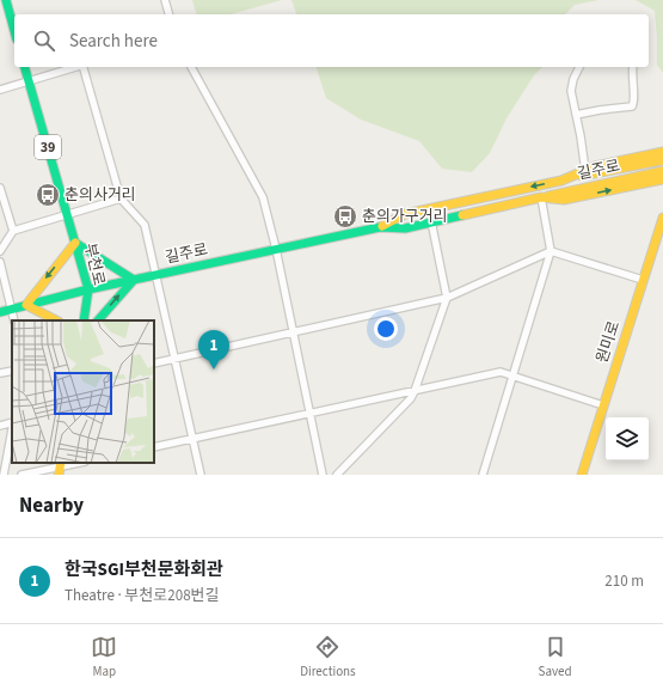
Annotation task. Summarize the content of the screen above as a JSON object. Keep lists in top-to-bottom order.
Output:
{
  "streets": {
    "street": [
      "39",
      "길주로",
      "부천로",
      "원미로"
    ]
  },
  "crossings": [
    ["길주로", "부천로"]
  ],
  "places": {
    "bus stop": ["춘의사거리", "춘의가구거리"]
  },
  "page": {
    "search": "Search here",
    "pins": "1",
    "heading": "Nearby",
    "list": [
      {
        "mark": "1",
        "name": "한국SGI부천문화회관",
        "note": "Theatre · 부천로208번길",
        "value": "210 m"
      }
    ],
    "nav": ["Map", "Directions", "Saved"]
  }
}
